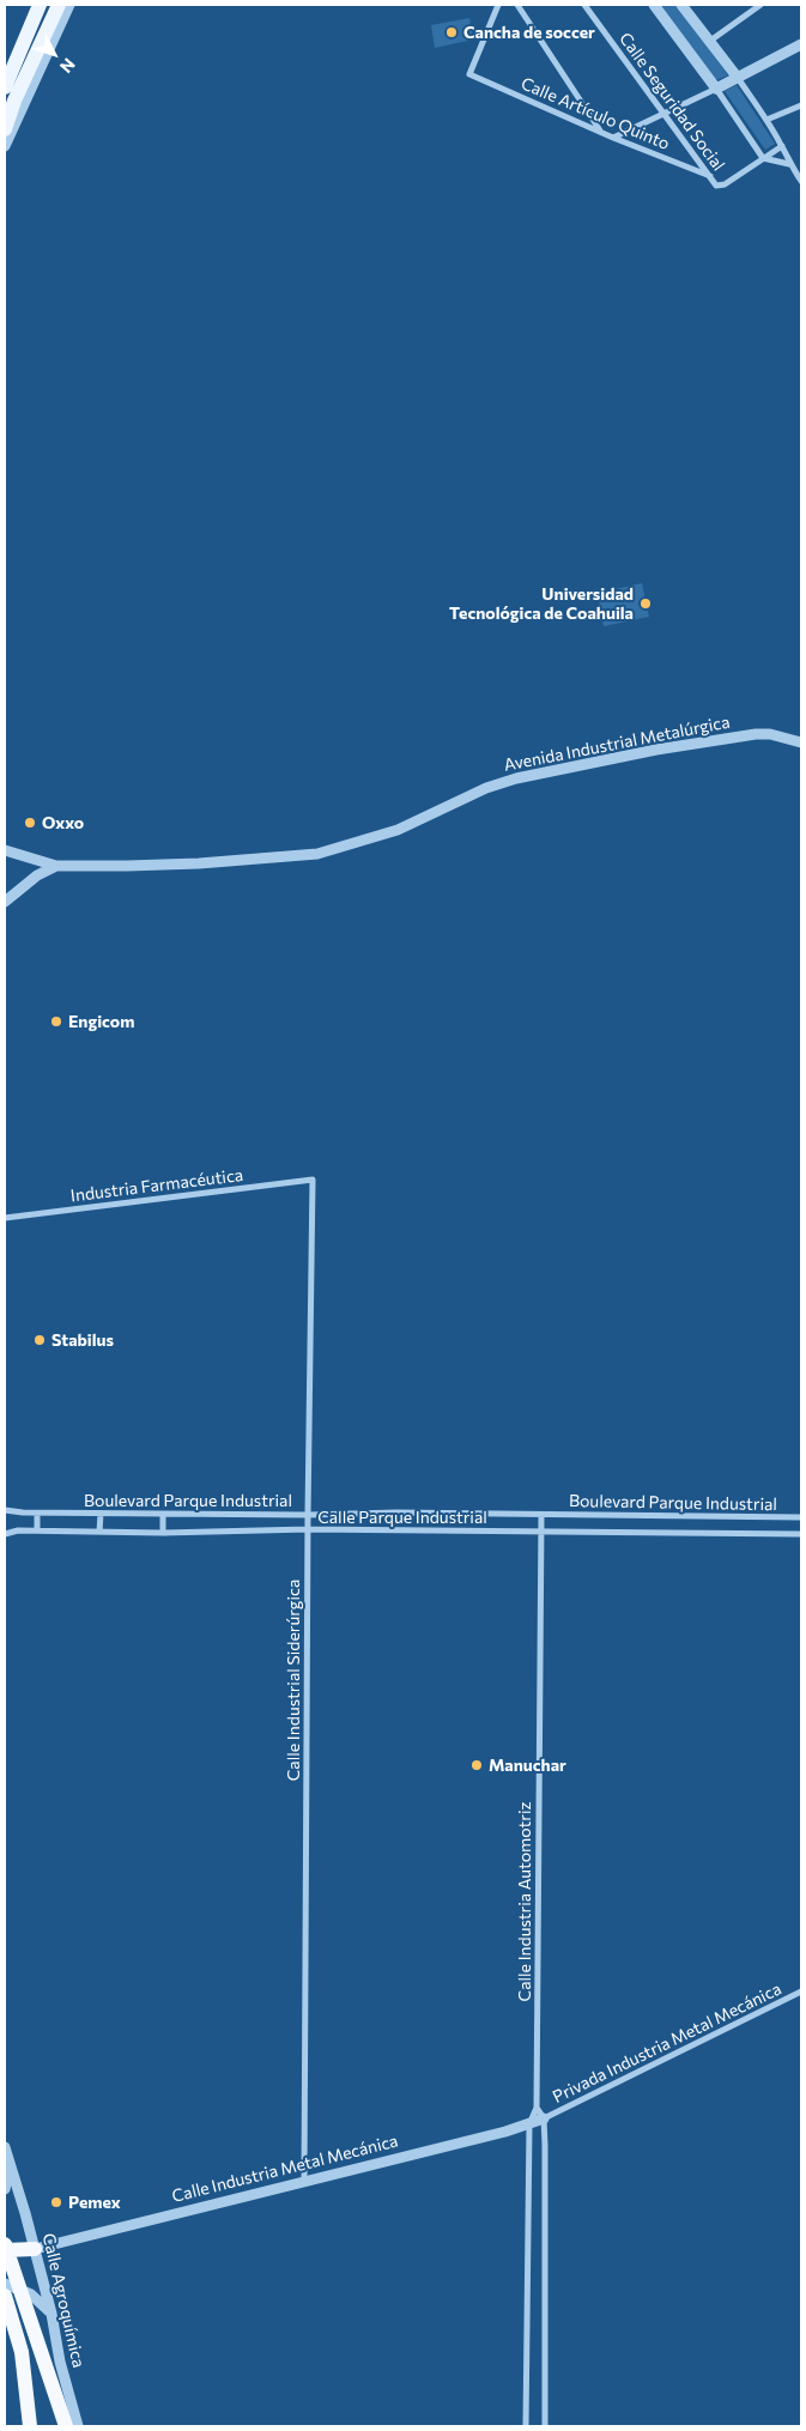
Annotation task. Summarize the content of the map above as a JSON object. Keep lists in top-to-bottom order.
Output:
{
  "streets": {
    "street": [
      "Calle Seguridad Social",
      "Calle Artículo Quinto",
      "Avenida Industrial Metalúrgica",
      "Industria Farmacéutica",
      "Boulevard Parque Industrial",
      "Calle Parque Industrial",
      "Calle Industrial Siderúrgica",
      "Calle Industria Automotriz",
      "Privada Industria Metal Mecánica",
      "Calle Industria Metal Mecánica",
      "Calle Agroquímica"
    ]
  },
  "crossings": [
    ["Calle Seguridad Social", "Calle Artículo Quinto"],
    ["Industria Farmacéutica", "Calle Industrial Siderúrgica"],
    ["Boulevard Parque Industrial", "Calle Industrial Siderúrgica"],
    ["Boulevard Parque Industrial", "Calle Industria Automotriz"],
    ["Calle Parque Industrial", "Calle Industrial Siderúrgica"],
    ["Calle Parque Industrial", "Calle Industria Automotriz"],
    ["Calle Industrial Siderúrgica", "Calle Industria Metal Mecánica"],
    ["Calle Industria Automotriz", "Calle Industria Metal Mecánica"],
    ["Privada Industria Metal Mecánica", "Calle Industria Metal Mecánica"],
    ["Calle Industria Metal Mecánica", "Calle Agroquímica"]
  ],
  "places": [
    "Cancha de soccer",
    "Universidad Tecnológica de Coahuila",
    "Oxxo",
    "Engicom",
    "Stabilus",
    "Manuchar",
    "Pemex"
  ],
  "north": "bottom right"
}
